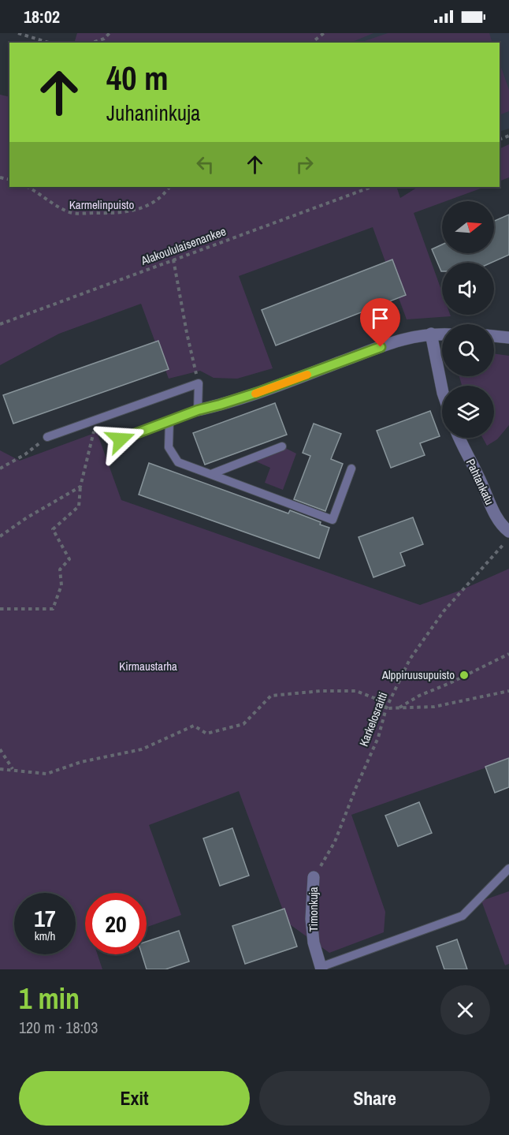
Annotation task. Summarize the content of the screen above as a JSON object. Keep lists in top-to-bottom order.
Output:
{
  "streets": {
    "street": ["Pahtankatu", "Timonkuja"],
    "path": ["Alakoululaisenankee", "Karkelosraitti"]
  },
  "crossings": [
    ["Karkelosraitti", "Timonkuja"]
  ],
  "parks": ["Karmelinpuisto", "Kirmaustarha"],
  "places": ["Alppiruusupuisto"],
  "north": "right",
  "page": {
    "status": "18:02",
    "turn": ["40 m", "Juhaninkuja"],
    "speed": "17 km/h",
    "limit": "20",
    "heading": ["1 min", "120 m · 18:03"],
    "buttons": ["Exit", "Share"]
  }
}
